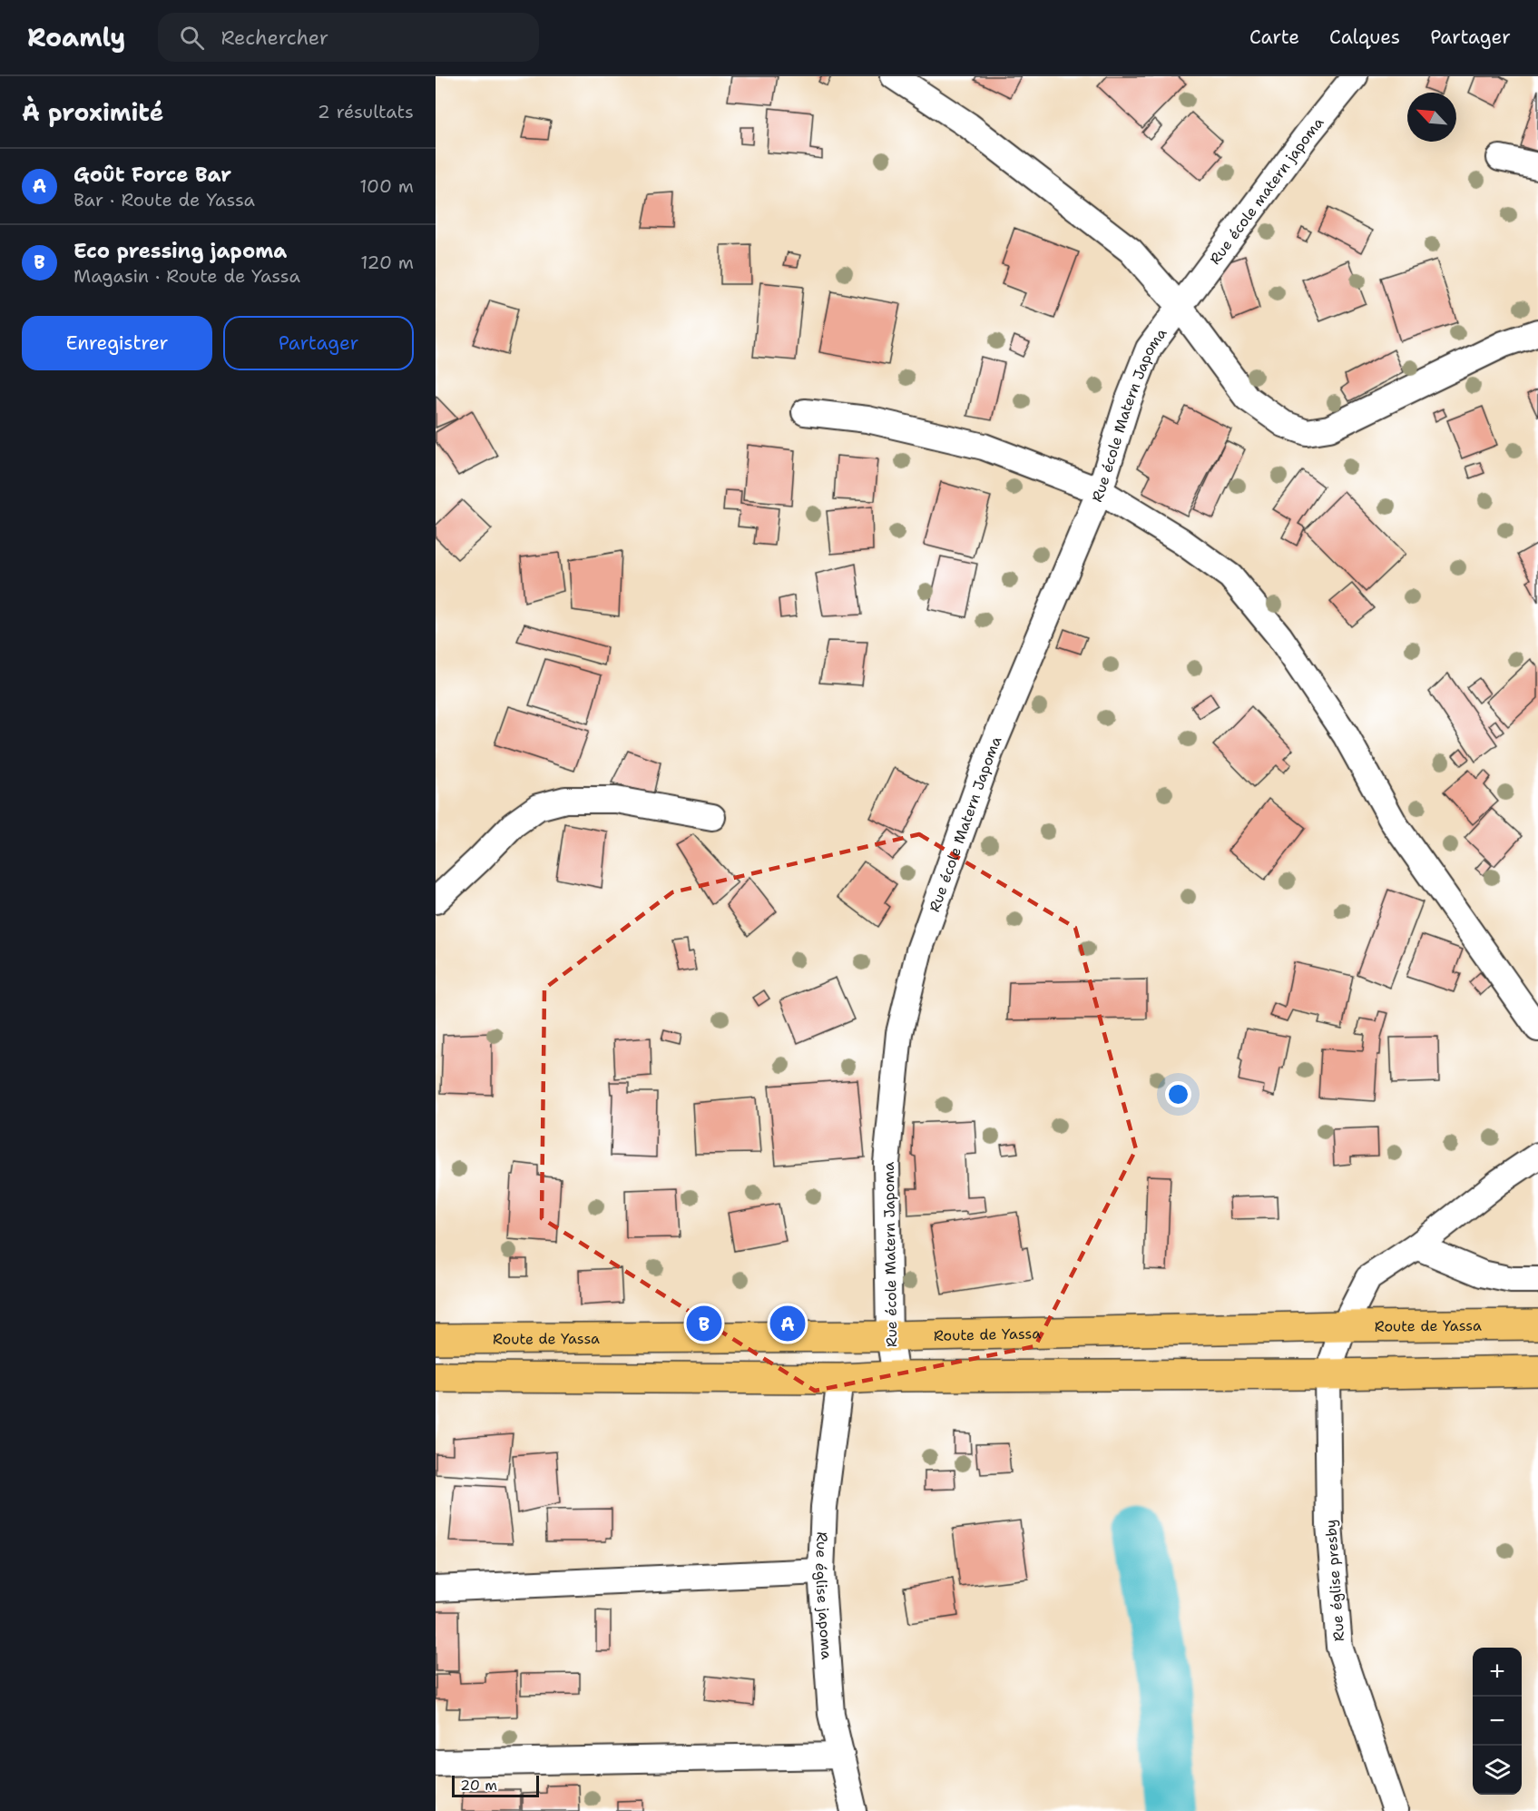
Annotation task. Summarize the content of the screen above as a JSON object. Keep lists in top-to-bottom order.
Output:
{
  "streets": {
    "main road": ["Route de Yassa"],
    "street": [
      "Rue école matern japoma",
      "Rue école Matern Japoma",
      "Rue église presby",
      "Rue église japoma"
    ]
  },
  "crossings": [
    ["Rue école matern japoma", "Rue école Matern Japoma"],
    ["Rue école Matern Japoma", "Route de Yassa"],
    ["Route de Yassa", "Rue église presby"]
  ],
  "scale_bar": "20 m",
  "north": "top left",
  "page": {
    "header": "Roamly",
    "search": "Rechercher",
    "nav": ["Carte", "Calques", "Partager"],
    "heading": ["À proximité", "2 résultats"],
    "list": [
      {
        "mark": "A",
        "name": "Goût Force Bar",
        "note": "Bar · Route de Yassa",
        "value": "100 m"
      },
      {
        "mark": "B",
        "name": "Eco pressing japoma",
        "note": "Magasin · Route de Yassa",
        "value": "120 m"
      }
    ],
    "buttons": ["Enregistrer", "Partager"],
    "pins": ["A", "B"],
    "map_buttons": ["+", "−"],
    "scale": "20 m"
  }
}
